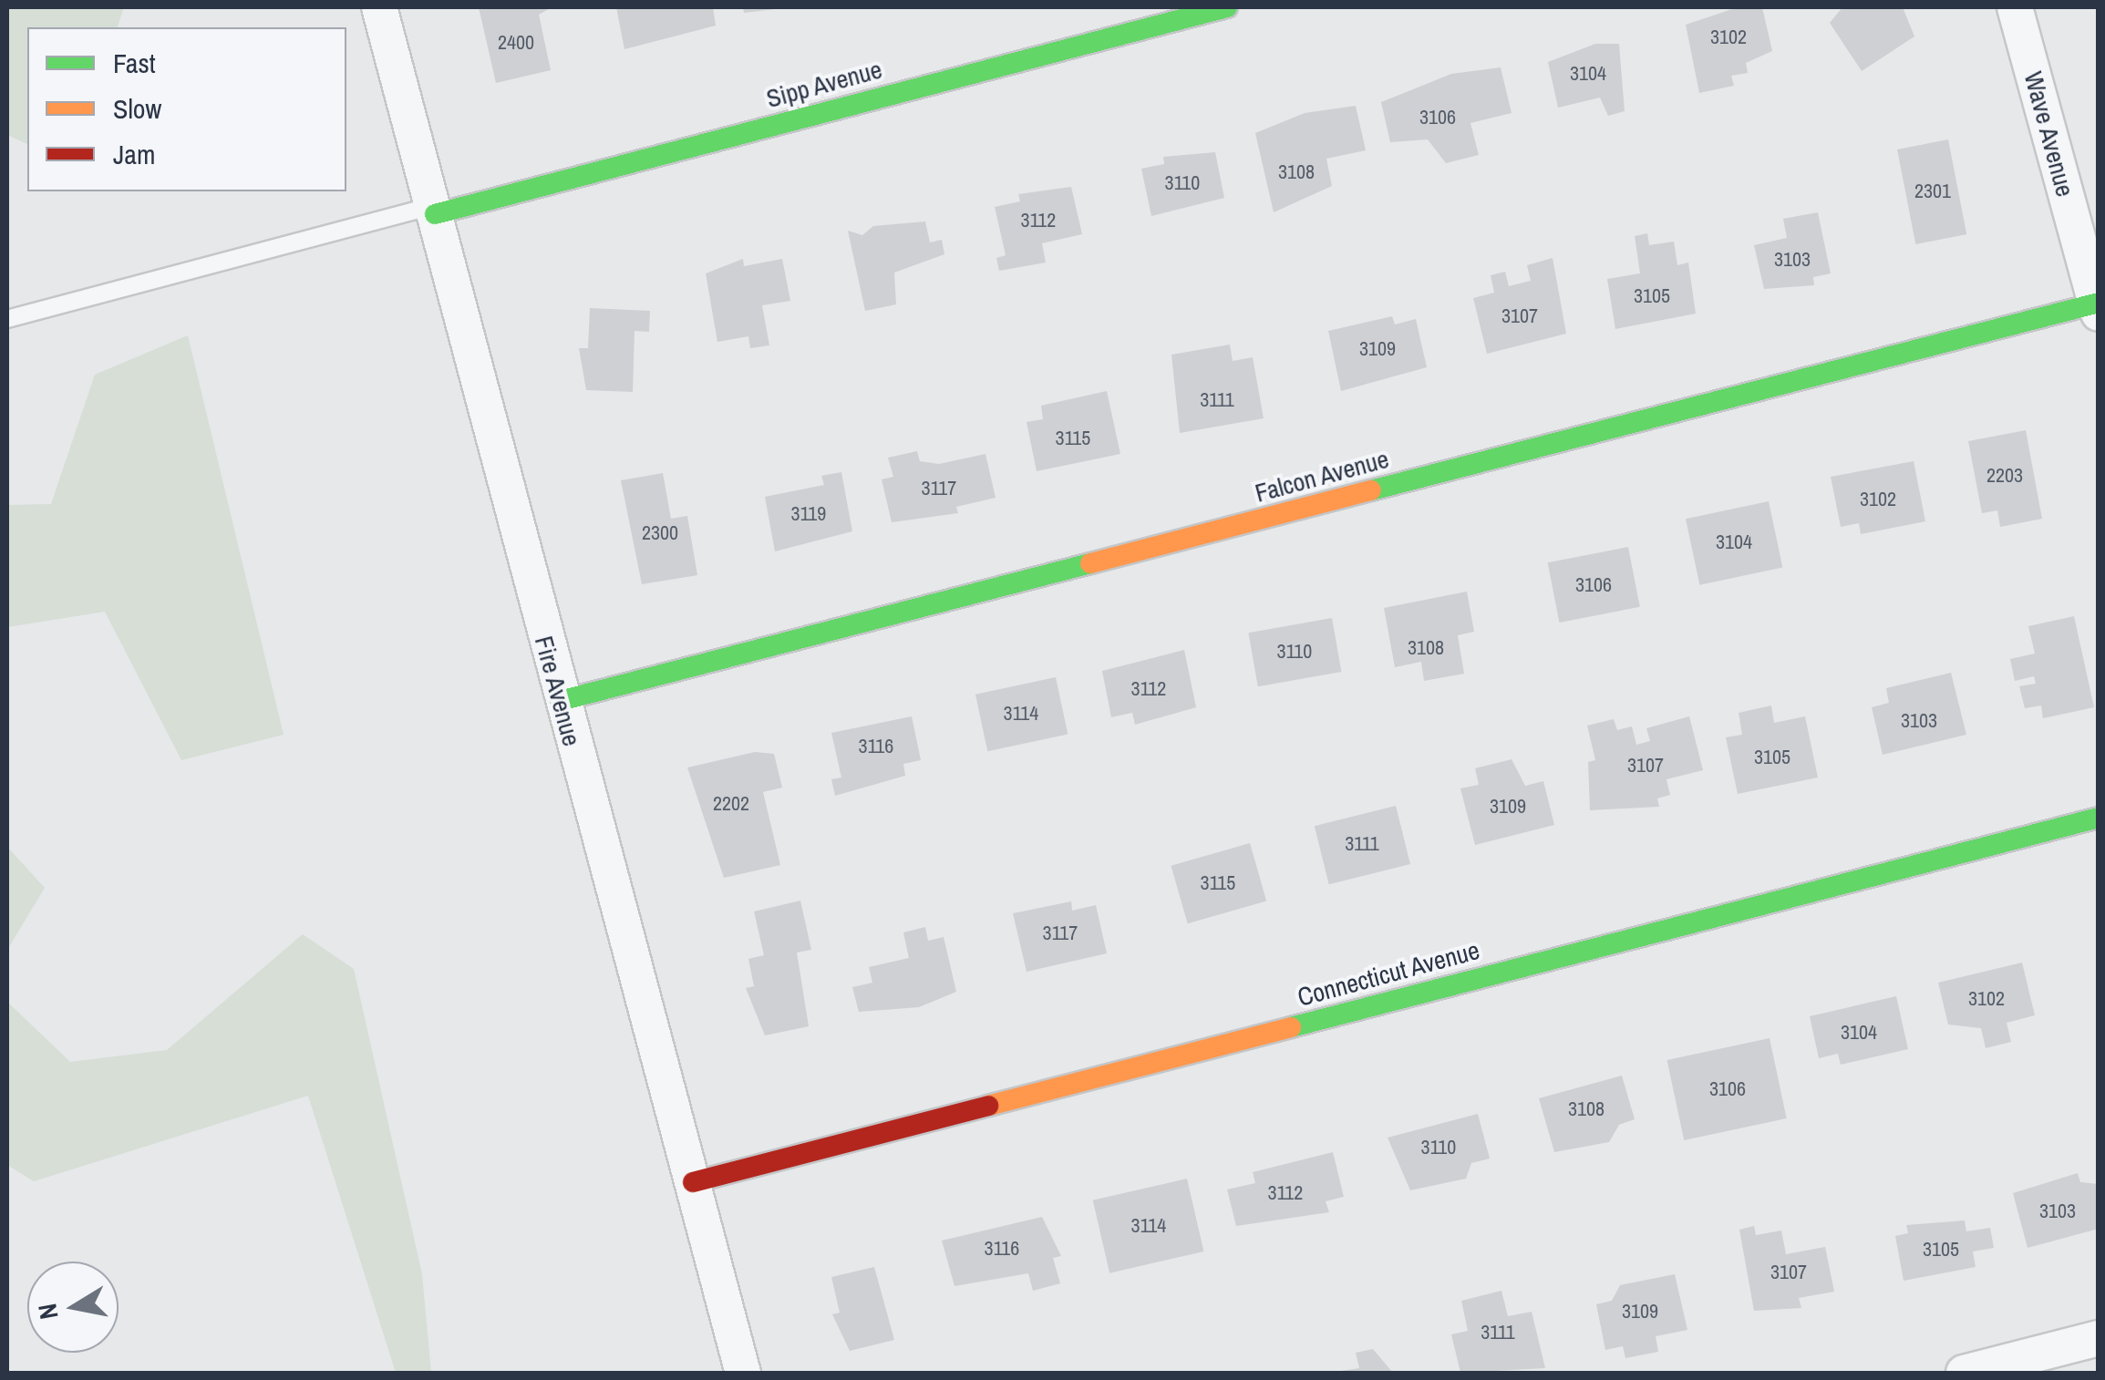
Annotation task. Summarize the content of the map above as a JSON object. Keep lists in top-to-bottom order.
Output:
{
  "streets": {
    "street": [
      "Sipp Avenue",
      "Wave Avenue",
      "Falcon Avenue",
      "Fire Avenue",
      "Connecticut Avenue"
    ]
  },
  "crossings": [
    ["Sipp Avenue", "Fire Avenue"],
    ["Wave Avenue", "Falcon Avenue"],
    ["Falcon Avenue", "Fire Avenue"],
    ["Fire Avenue", "Connecticut Avenue"]
  ],
  "house_numbers": [
    "3102",
    "2400",
    "3104",
    "3106",
    "3108",
    "3110",
    "2301",
    "3112",
    "3103",
    "3105",
    "3107",
    "3109",
    "3111",
    "3115",
    "2203",
    "3117",
    "3102",
    "3119",
    "2300",
    "3104",
    "3106",
    "3108",
    "3110",
    "3112",
    "3114",
    "3103",
    "3116",
    "3105",
    "3107",
    "2202",
    "3109",
    "3111",
    "3115",
    "3117",
    "3102",
    "3104",
    "3106",
    "3108",
    "3110",
    "3112",
    "3103",
    "3114",
    "3116",
    "3105",
    "3107",
    "3109",
    "3111"
  ],
  "legend": ["Fast", "Slow", "Jam"],
  "north": "left"
}
